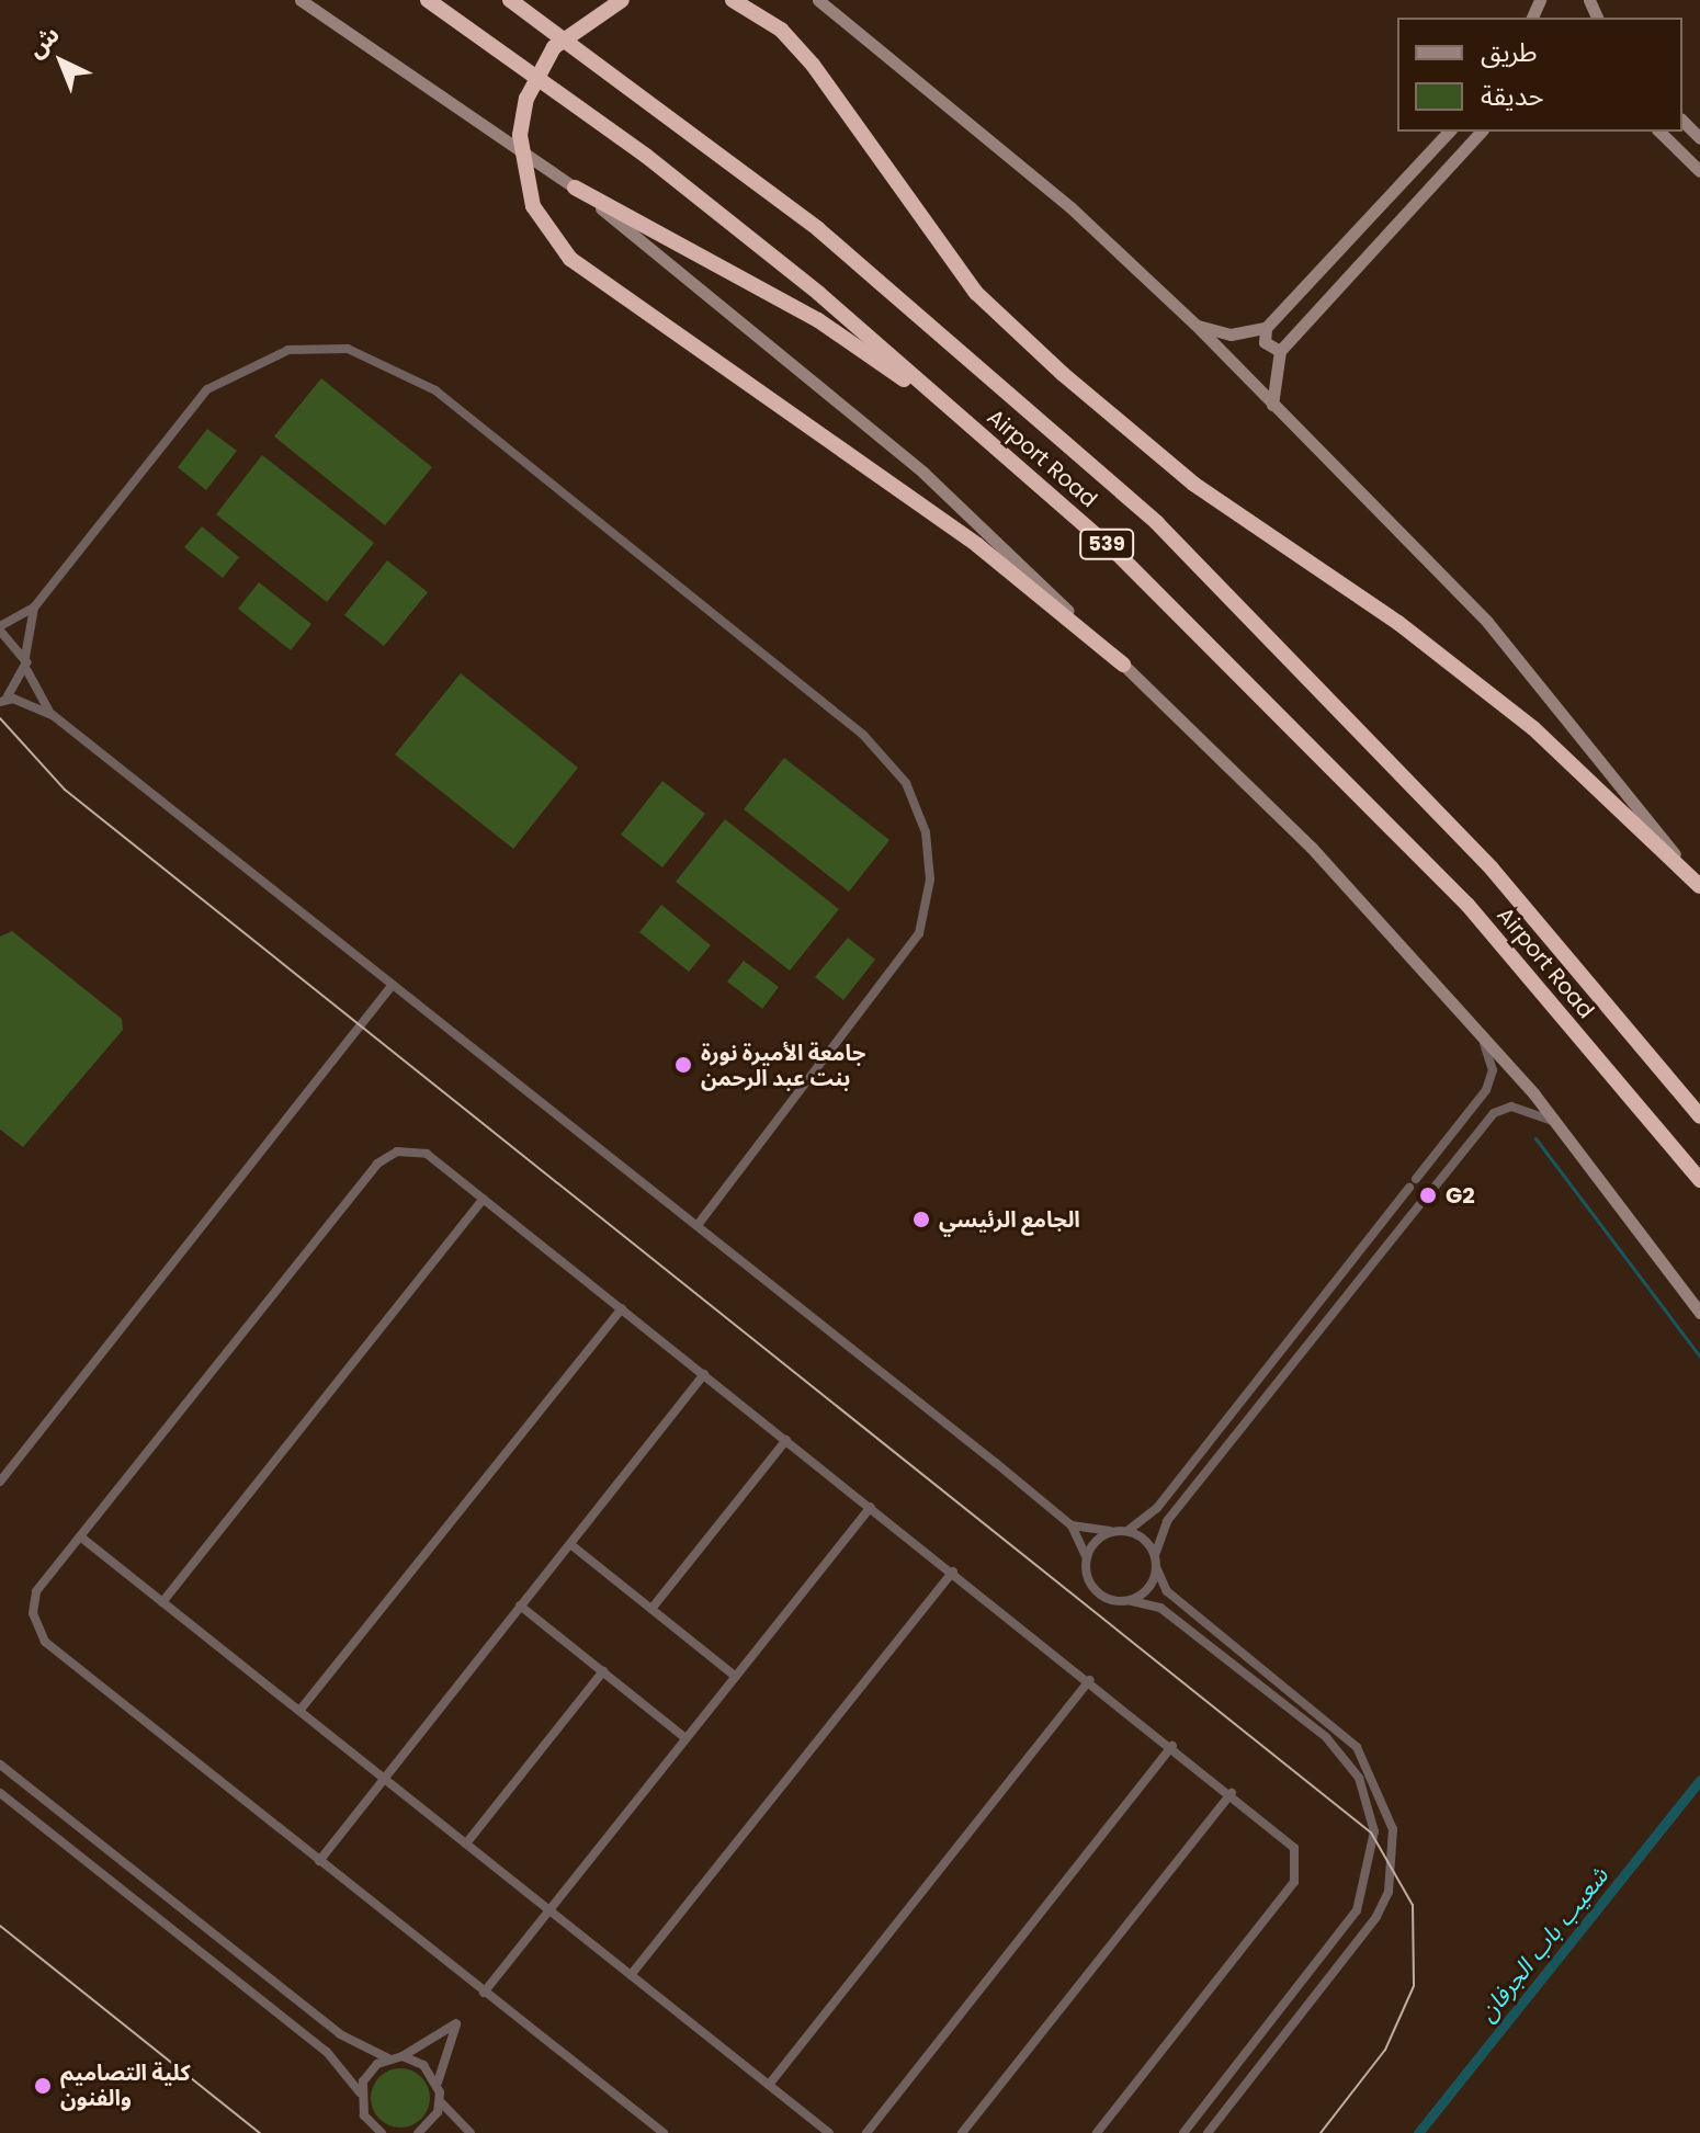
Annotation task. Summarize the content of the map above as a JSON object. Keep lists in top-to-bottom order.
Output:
{
  "streets": {
    "highway": ["Airport Road", "539"]
  },
  "water": ["شعيب باب الجرفان"],
  "places": [
    "جامعة الأميرة نورة بنت عبد الرحمن",
    "G2",
    "الجامع الرئيسي",
    "كلية التصاميم والفنون"
  ],
  "legend": ["طريق", "حديقة"],
  "north": "top left"
}
